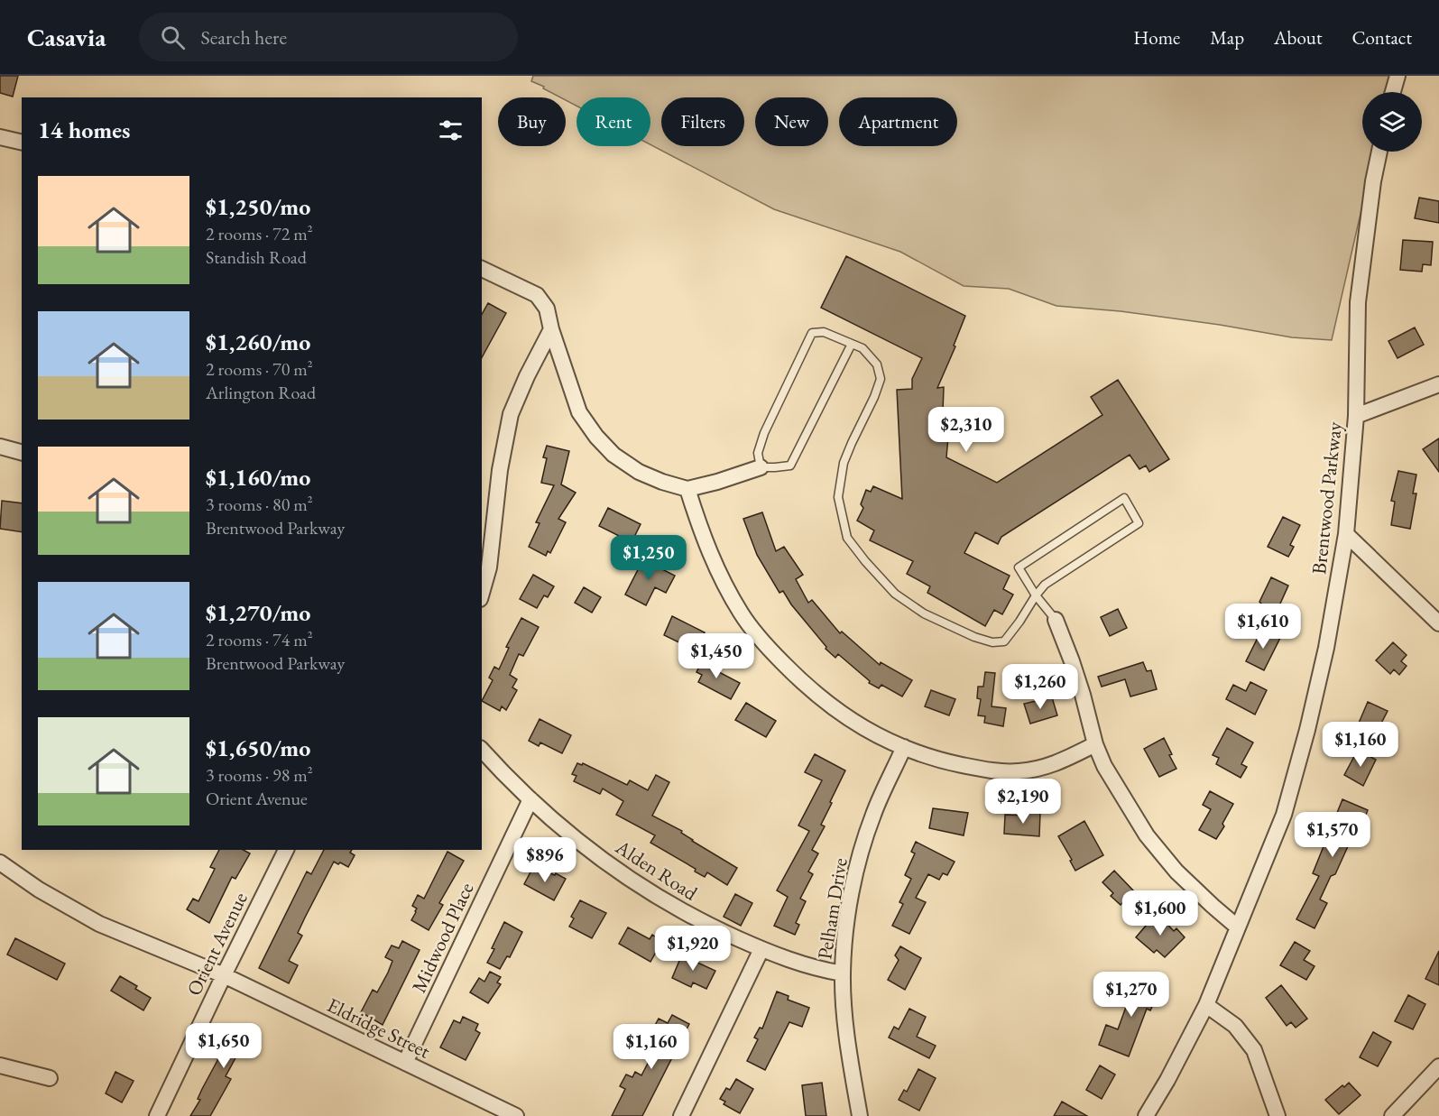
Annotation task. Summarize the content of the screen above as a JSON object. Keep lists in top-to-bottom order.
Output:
{
  "streets": {
    "street": [
      "Brentwood Parkway",
      "Alden Road",
      "Pelham Drive",
      "Midwood Place",
      "Orient Avenue",
      "Eldridge Street"
    ]
  },
  "crossings": [
    ["Alden Road", "Pelham Drive"],
    ["Alden Road", "Midwood Place"],
    ["Midwood Place", "Eldridge Street"],
    ["Orient Avenue", "Eldridge Street"]
  ],
  "page": {
    "header": "Casavia",
    "search": "Search here",
    "nav": [
      "Home",
      "Map",
      "About",
      "Contact"
    ],
    "chip": [
      "Buy",
      "Rent",
      "Filters",
      "New",
      "Apartment"
    ],
    "heading": "14 homes",
    "list": [
      {
        "name": "$1,250/mo",
        "note": "2 rooms · 72 m² · Standish Road"
      },
      {
        "name": "$1,260/mo",
        "note": "2 rooms · 70 m² · Arlington Road"
      },
      {
        "name": "$1,160/mo",
        "note": "3 rooms · 80 m² · Brentwood Parkway"
      },
      {
        "name": "$1,270/mo",
        "note": "2 rooms · 74 m² · Brentwood Parkway"
      },
      {
        "name": "$1,650/mo",
        "note": "3 rooms · 98 m² · Orient Avenue"
      }
    ],
    "price": [
      "$2,310",
      "$1,250",
      "$1,610",
      "$1,450",
      "$1,260",
      "$1,160",
      "$2,190",
      "$1,570",
      "$896",
      "$1,600",
      "$1,920",
      "$1,270",
      "$1,650",
      "$1,160"
    ]
  }
}
